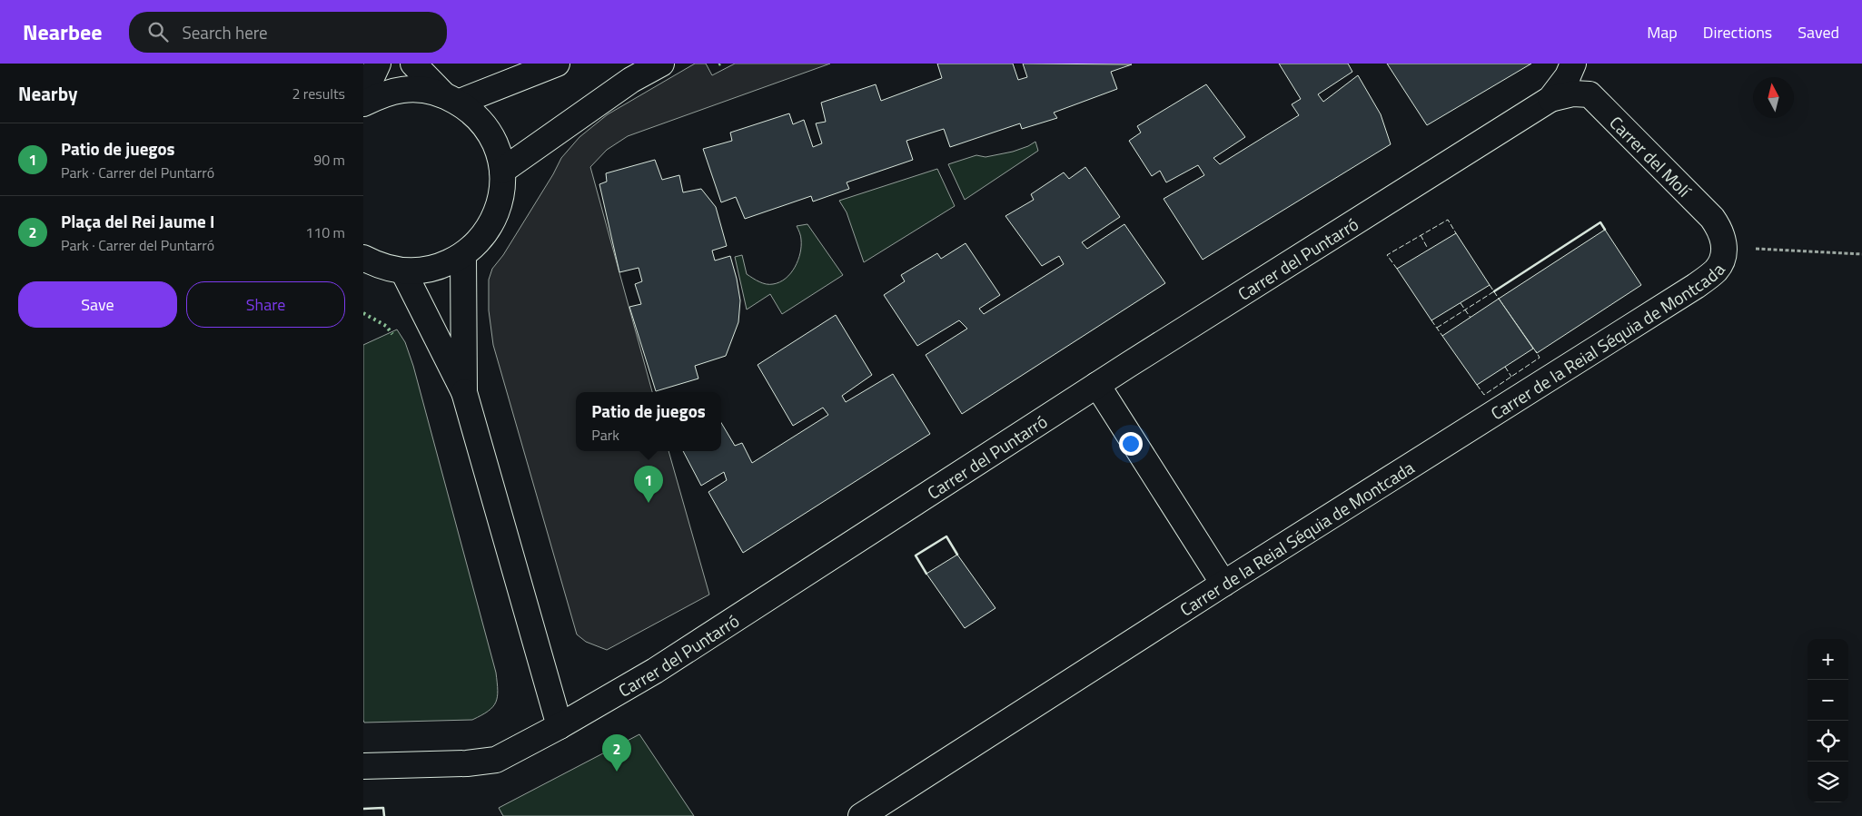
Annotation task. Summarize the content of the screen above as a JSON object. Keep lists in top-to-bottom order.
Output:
{
  "streets": {
    "street": ["Carrer del Molí", "Carrer del Puntarró", "Carrer de la Reial Séquia de Montcada"]
  },
  "crossings": [
    ["Carrer del Molí", "Carrer del Puntarró"],
    ["Carrer del Molí", "Carrer de la Reial Séquia de Montcada"]
  ],
  "north": "top",
  "page": {
    "header": "Nearbee",
    "search": "Search here",
    "nav": ["Map", "Directions", "Saved"],
    "heading": ["Nearby", "2 results"],
    "list": [
      {
        "mark": "1",
        "name": "Patio de juegos",
        "note": "Park · Carrer del Puntarró",
        "value": "90 m"
      },
      {
        "mark": "2",
        "name": "Plaça del Rei Jaume I",
        "note": "Park · Carrer del Puntarró",
        "value": "110 m"
      }
    ],
    "buttons": ["Save", "Share"],
    "popup": ["Patio de juegos", "Park"],
    "pins": ["1", "2"],
    "map_buttons": ["+", "−"]
  }
}
